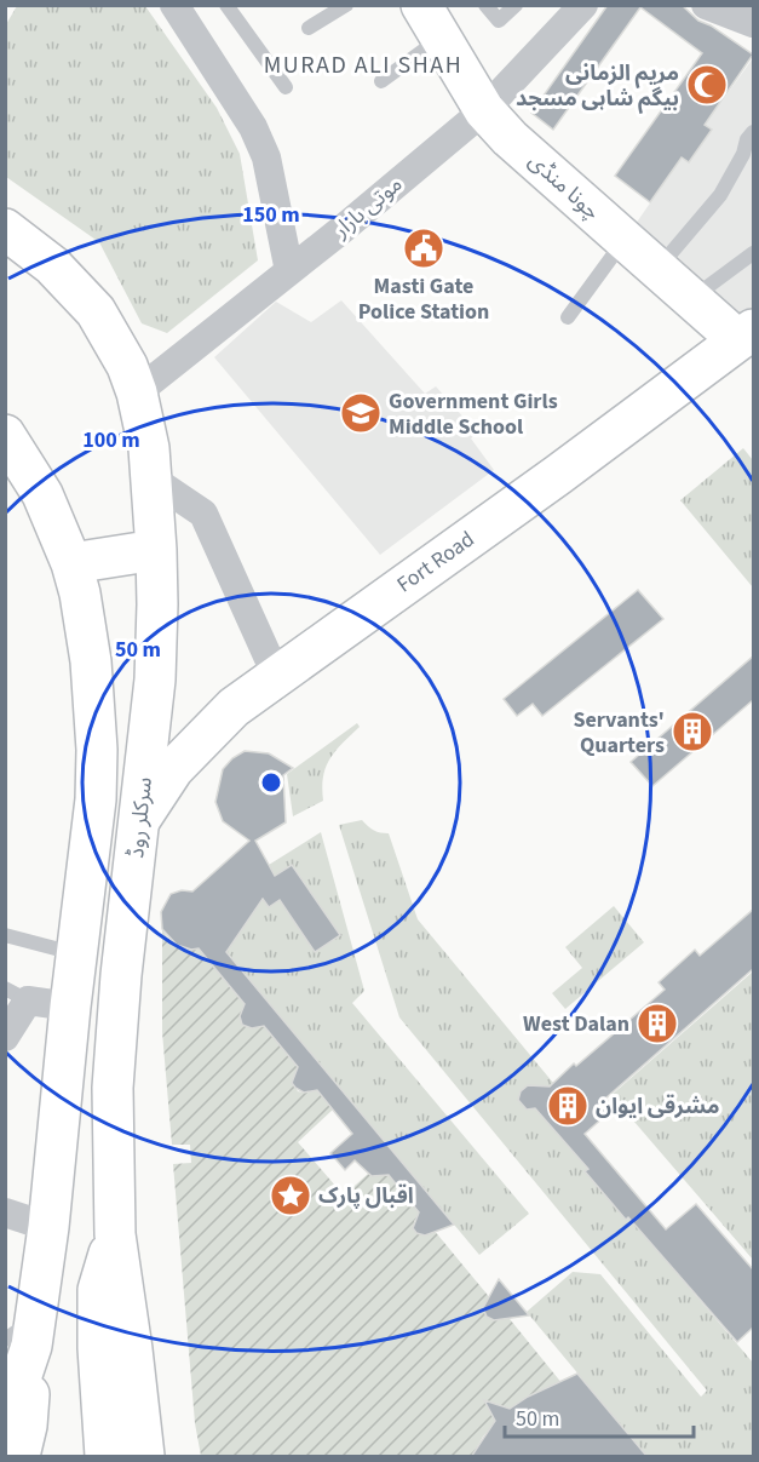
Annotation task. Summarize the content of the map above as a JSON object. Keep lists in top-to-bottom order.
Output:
{
  "streets": {
    "main road": ["چونا منڈی", "Fort Road", "سرکلر روڈ"],
    "street": ["موتی بازار"]
  },
  "crossings": [
    ["چونا منڈی", "موتی بازار"],
    ["چونا منڈی", "Fort Road"],
    ["موتی بازار", "سرکلر روڈ"],
    ["Fort Road", "سرکلر روڈ"]
  ],
  "districts": ["MURAD ALI SHAH"],
  "places": {
    "mosque": ["مریم الزمانی بیگم شاہی مسجد"],
    "public building": ["Masti Gate Police Station"],
    "school or university": ["Government Girls Middle School"],
    "building": ["Servants' Quarters", "West Dalan", "مشرقی ایوان"],
    "place": ["اقبال پارک"]
  },
  "scale_bar": "50 m",
  "rings": ["150 m", "100 m", "50 m"]
}
